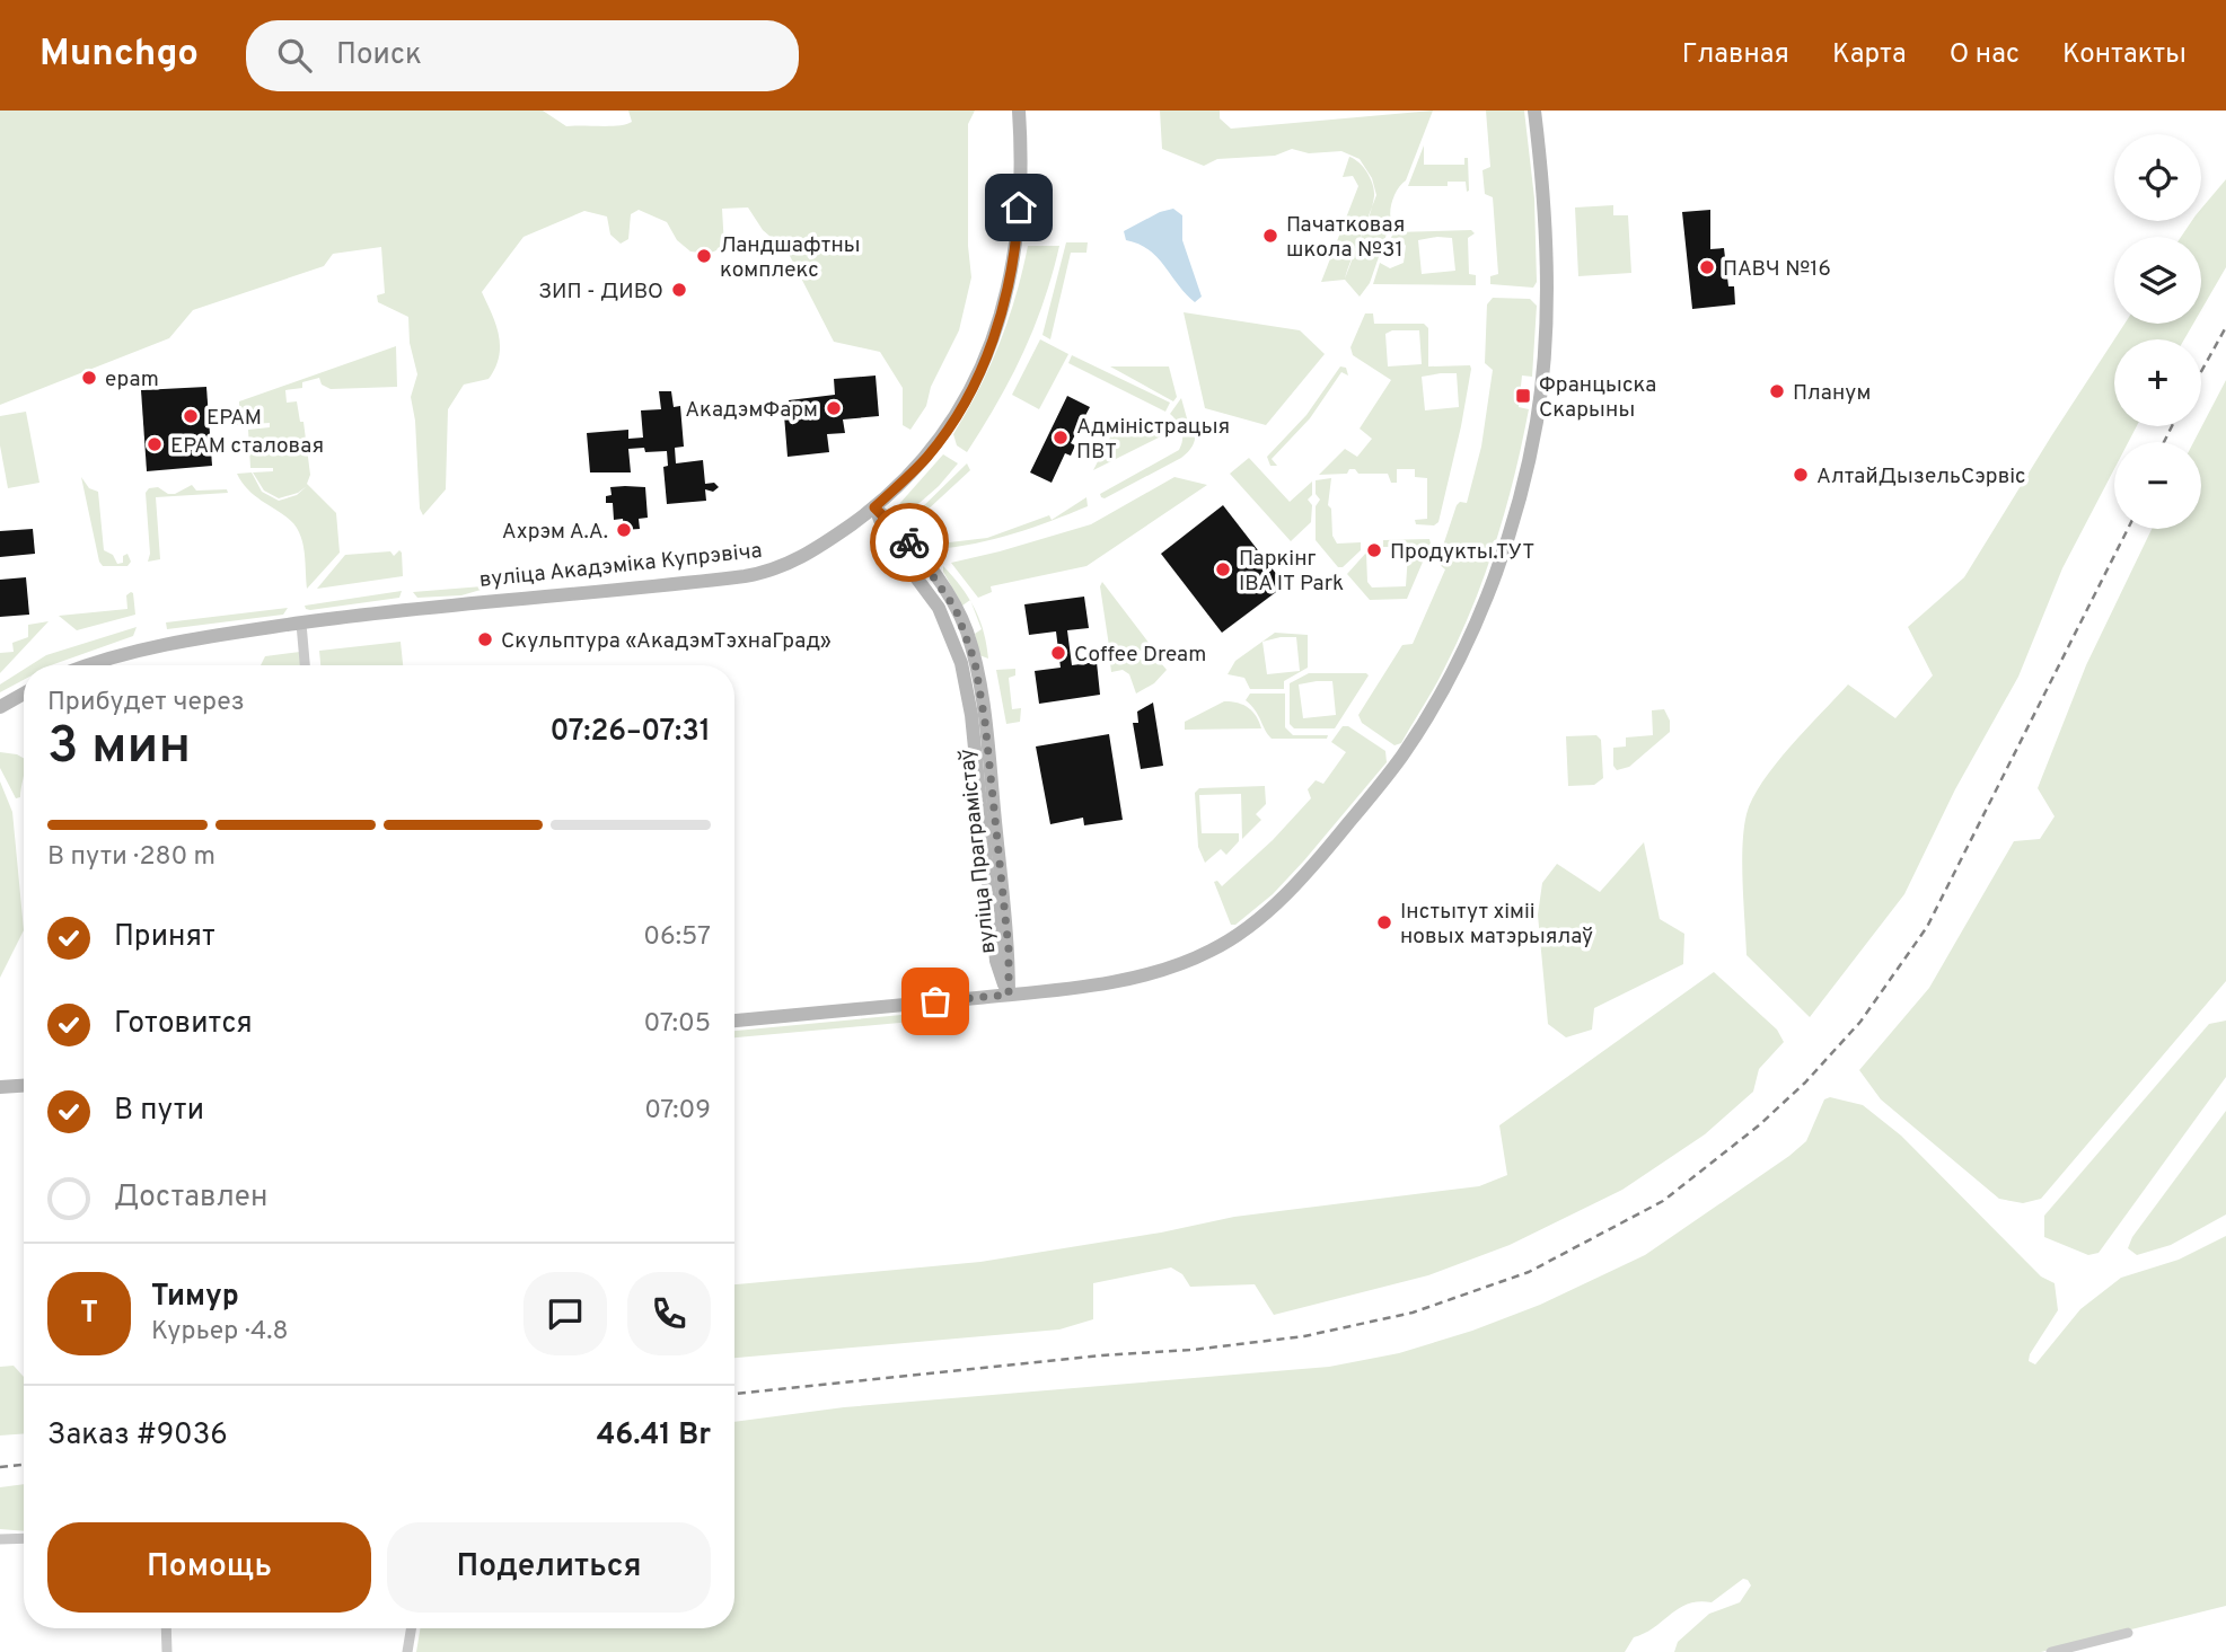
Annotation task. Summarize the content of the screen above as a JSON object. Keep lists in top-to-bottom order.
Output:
{
  "streets": {
    "main road": ["вуліца Акадэміка Купрэвіча", "вуліца Праграмістаў"]
  },
  "crossings": [
    ["вуліца Акадэміка Купрэвіча", "вуліца Праграмістаў"]
  ],
  "places": {
    "other": [
      "Пачатковая школа №31",
      "Ландшафтны комплекс",
      "ПАВЧ №16",
      "ЗИП - ДИВО",
      "epam",
      "Планум",
      "АкадэмФарм",
      "EPAM",
      "Адміністрацыя ПВТ",
      "EPAM сталовая",
      "АлтайДызельСэрвіс",
      "Ахрэм А.А.",
      "Продукты.ТУТ",
      "Паркінг IBA IT Park",
      "Скульптура «АкадэмТэхнаГрад»",
      "Coffee Dream",
      "Інстытут хіміі новых матэрыялаў"
    ],
    "transit": ["Францыска Скарыны"]
  },
  "page": {
    "header": "Munchgo",
    "search": "Поиск",
    "nav": [
      "Главная",
      "Карта",
      "О нас",
      "Контакты"
    ],
    "map_buttons": ["+", "−"],
    "heading": ["3 мин", "Прибудет через", "07:26–07:31"],
    "panel": [
      "Тимур",
      "Курьер · 4.8",
      "Заказ #9036",
      "46.41 Br"
    ],
    "bar": "В пути · 280 m",
    "list": [
      ["Принят", "06:57"],
      ["Готовится", "07:05"],
      ["В пути", "07:09"],
      "Доставлен"
    ],
    "round": "Т",
    "buttons": ["Помощь", "Поделиться"]
  }
}
